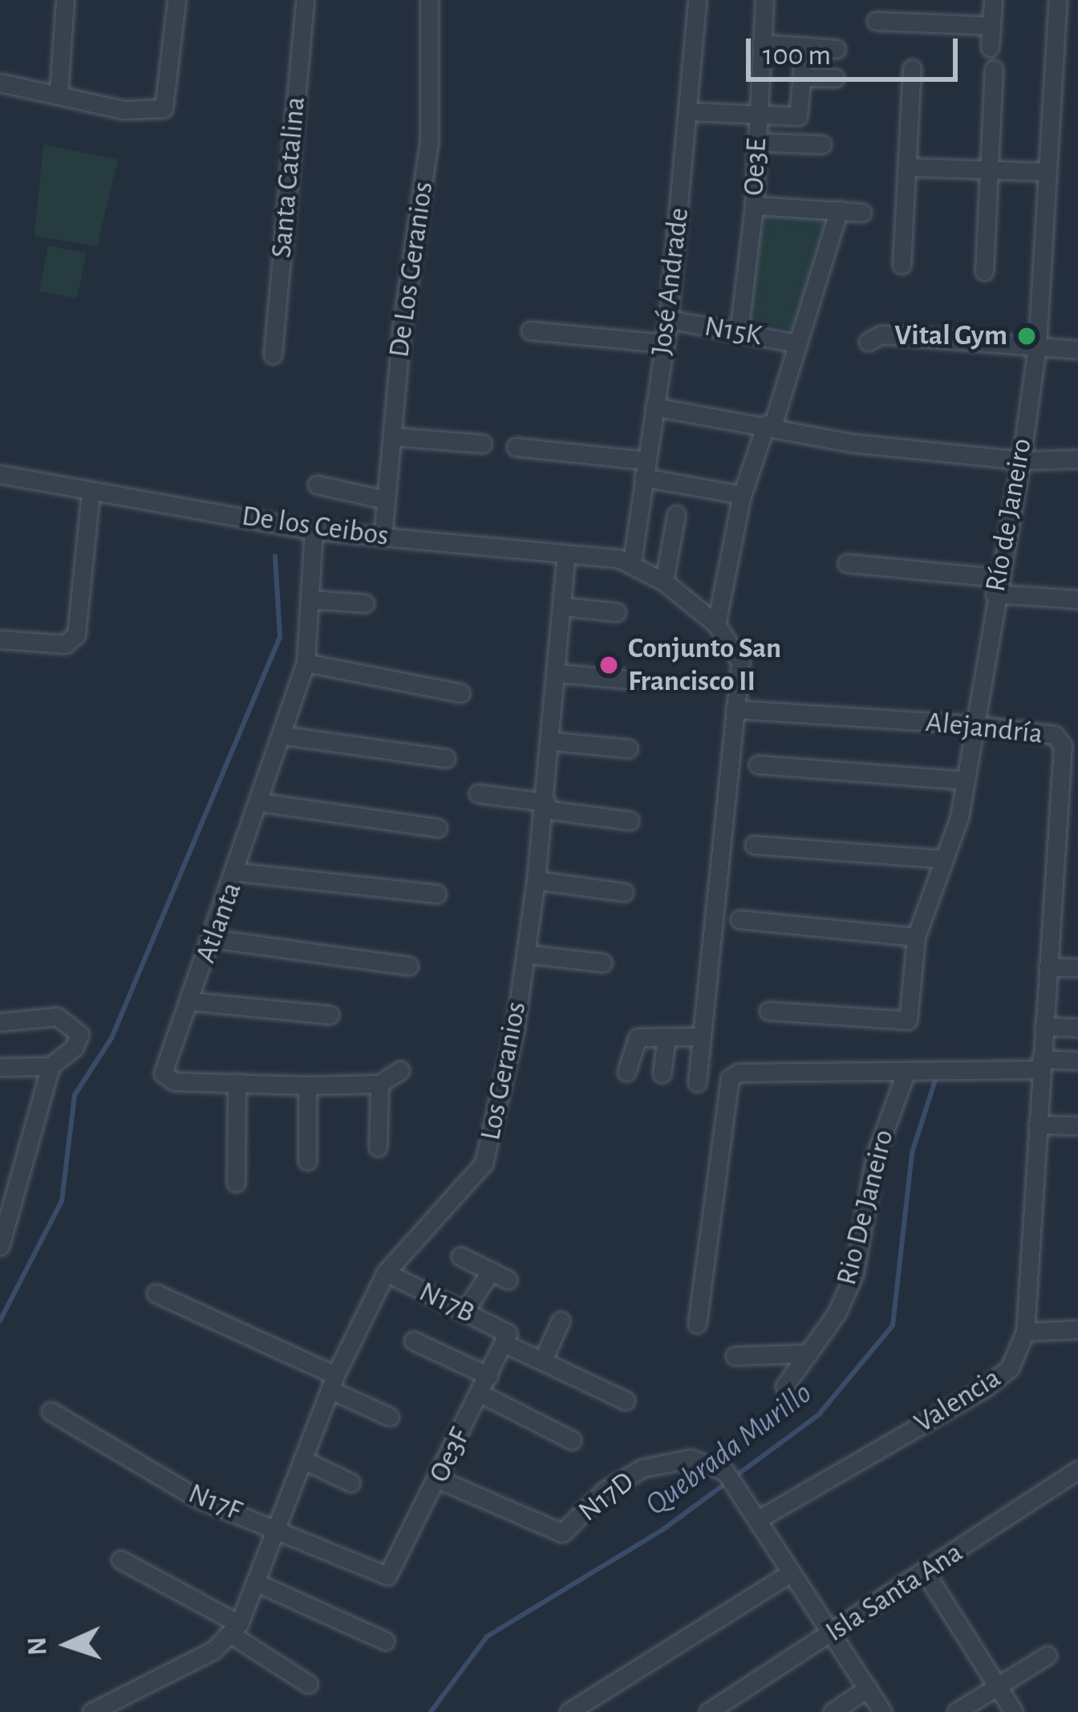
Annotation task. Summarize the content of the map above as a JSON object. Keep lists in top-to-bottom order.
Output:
{
  "streets": {
    "street": [
      "Oe3E",
      "Santa Catalina",
      "De Los Geranios",
      "José Andrade",
      "N15K",
      "Río de Janeiro",
      "De los Ceibos",
      "Alejandría",
      "Atlanta",
      "Los Geranios",
      "Rio De Janeiro",
      "N17B",
      "Valencia",
      "Oe3F",
      "N17D",
      "N17F",
      "Isla Santa Ana"
    ]
  },
  "crossings": [
    ["Oe3E", "N15K"],
    ["De Los Geranios", "De los Ceibos"],
    ["José Andrade", "N15K"],
    ["José Andrade", "De los Ceibos"],
    ["Río de Janeiro", "Alejandría"],
    ["De los Ceibos", "Atlanta"],
    ["De los Ceibos", "Los Geranios"],
    ["Alejandría", "Valencia"],
    ["Los Geranios", "N17B"],
    ["Los Geranios", "N17F"],
    ["N17B", "Oe3F"],
    ["Valencia", "N17D"],
    ["Oe3F", "N17D"],
    ["Oe3F", "N17F"]
  ],
  "water": ["Quebrada Murillo"],
  "places": ["Vital Gym", "Conjunto San Francisco II"],
  "scale_bar": "100 m",
  "north": "left"
}
